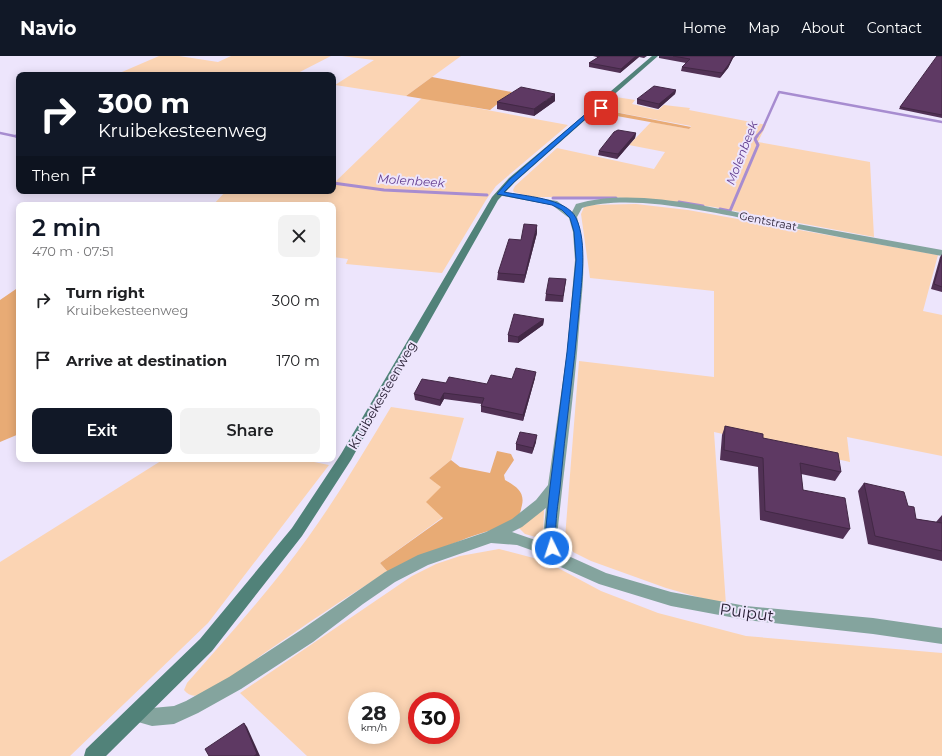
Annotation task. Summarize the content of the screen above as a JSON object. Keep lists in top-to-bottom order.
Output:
{
  "streets": {
    "street": ["Gentstraat", "Kruibekesteenweg", "Puiput"]
  },
  "crossings": [
    ["Gentstraat", "Kruibekesteenweg"]
  ],
  "water": ["Molenbeek"],
  "page": {
    "header": "Navio",
    "nav": [
      "Home",
      "Map",
      "About",
      "Contact"
    ],
    "turn": ["300 m", "Kruibekesteenweg"],
    "then": "Then",
    "heading": ["2 min", "470 m · 07:51"],
    "list": [
      {
        "name": "Turn right",
        "note": "Kruibekesteenweg",
        "value": "300 m"
      },
      {
        "name": "Arrive at destination",
        "value": "170 m"
      }
    ],
    "buttons": ["Exit", "Share"],
    "speed": "28 km/h",
    "limit": "30"
  }
}
